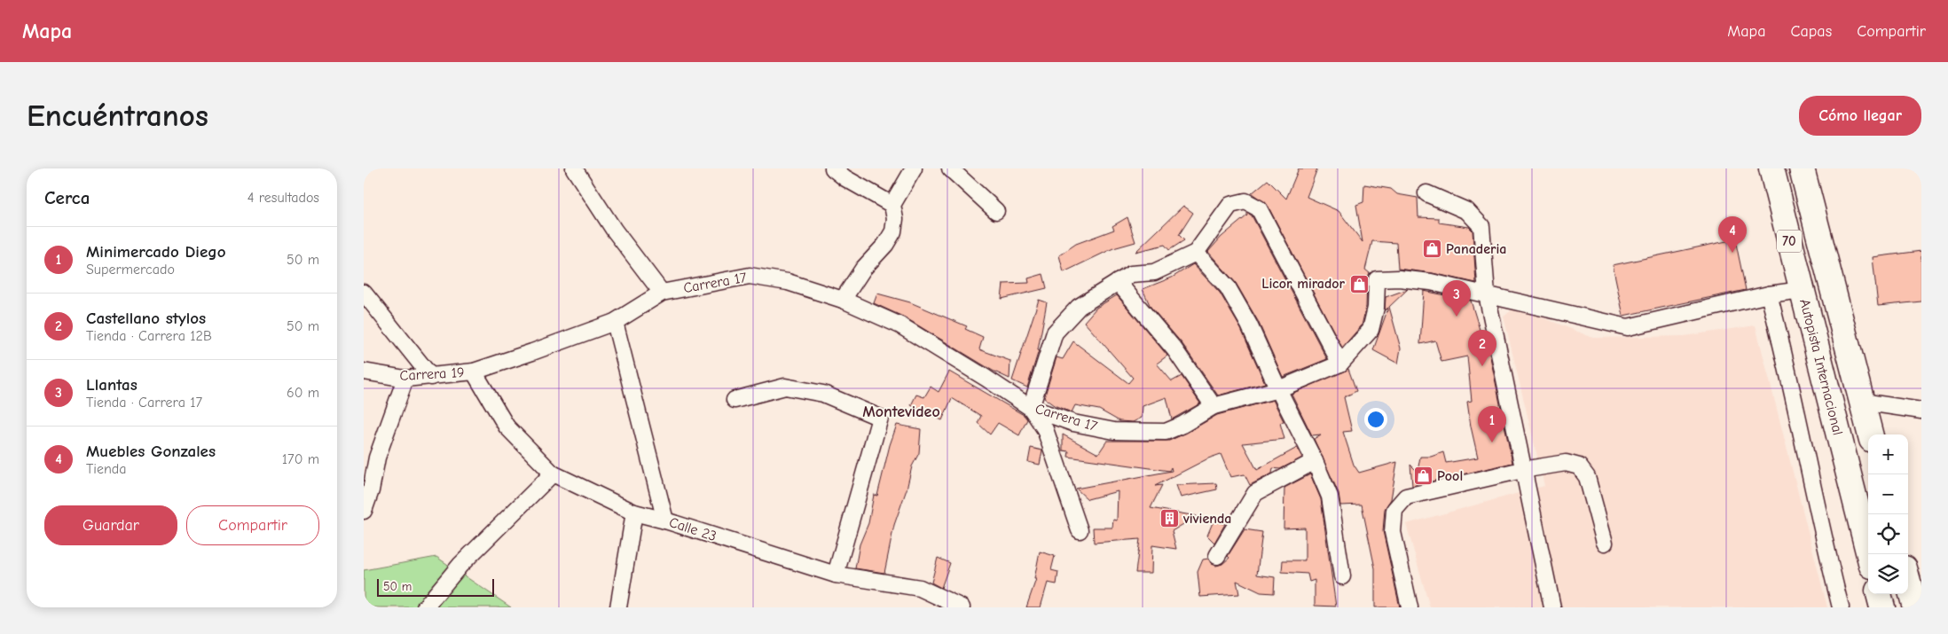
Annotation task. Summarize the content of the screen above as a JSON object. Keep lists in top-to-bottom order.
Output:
{
  "streets": {
    "highway": ["70", "Autopista Internacional"],
    "street": ["Carrera 17", "Carrera 19", "Calle 23"]
  },
  "crossings": [
    ["Carrera 17", "Carrera 19"],
    ["Carrera 17", "Calle 23"],
    ["Carrera 19", "Calle 23"]
  ],
  "districts": ["Montevideo"],
  "places": {
    "shop": ["Panaderia", "Licor mirador", "Pool"],
    "building": ["vivienda"]
  },
  "scale_bar": "50 m",
  "page": {
    "header": "Mapa",
    "nav": ["Mapa", "Capas", "Compartir"],
    "buttons": [
      "Cómo llegar",
      ["Guardar", "Compartir"]
    ],
    "title": "Encuéntranos",
    "heading": ["Cerca", "4 resultados"],
    "pins": [
      "4",
      "3",
      "2",
      "1"
    ],
    "list": [
      {
        "mark": "1",
        "name": "Minimercado Diego",
        "note": "Supermercado",
        "value": "50 m"
      },
      {
        "mark": "2",
        "name": "Castellano stylos",
        "note": "Tienda · Carrera 12B",
        "value": "50 m"
      },
      {
        "mark": "3",
        "name": "Llantas",
        "note": "Tienda · Carrera 17",
        "value": "60 m"
      },
      {
        "mark": "4",
        "name": "Muebles Gonzales",
        "note": "Tienda",
        "value": "170 m"
      }
    ],
    "map_buttons": ["+", "−"],
    "scale": "50 m"
  }
}
